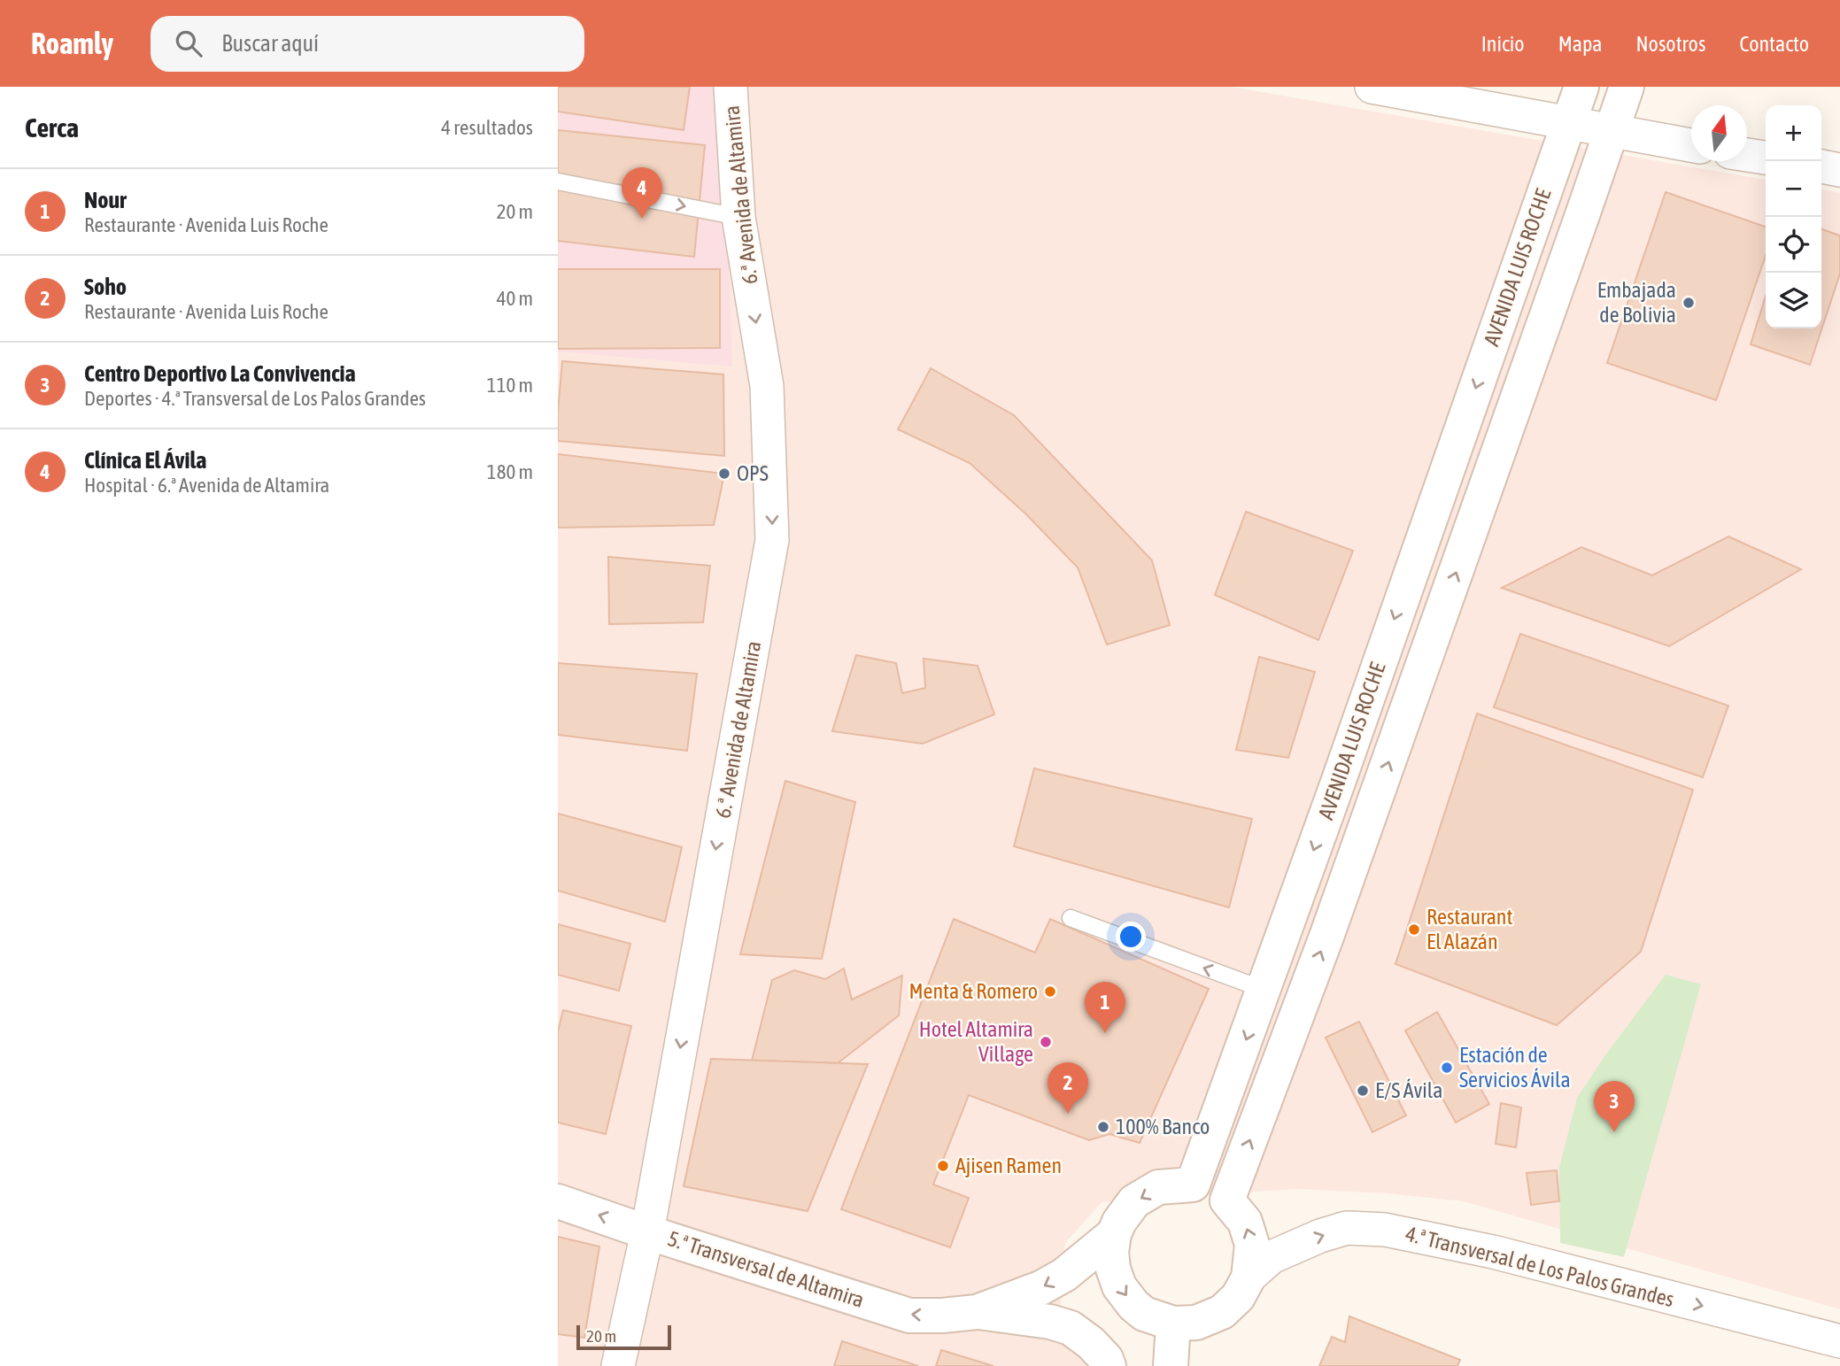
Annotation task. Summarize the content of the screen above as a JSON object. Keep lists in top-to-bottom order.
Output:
{
  "streets": {
    "main road": ["AVENIDA LUIS ROCHE", "5.ª Transversal de Altamira"],
    "street": ["6.ª Avenida de Altamira", "4.ª Transversal de Los Palos Grandes"]
  },
  "crossings": [
    ["6.ª Avenida de Altamira", "5.ª Transversal de Altamira"],
    ["AVENIDA LUIS ROCHE", "4.ª Transversal de Los Palos Grandes"],
    ["AVENIDA LUIS ROCHE", "5.ª Transversal de Altamira"]
  ],
  "one_way": ["6.ª Avenida de Altamira", "4.ª Transversal de Los Palos Grandes", "5.ª Transversal de Altamira"],
  "places": [
    "Embajada de Bolivia",
    "OPS",
    "Restaurant El Alazán",
    "Menta & Romero",
    "Hotel Altamira Village",
    "Estación de Servicios Ávila",
    "E/S Ávila",
    "100% Banco",
    "Ajisen Ramen"
  ],
  "scale_bar": "20 m",
  "north": "top",
  "page": {
    "header": "Roamly",
    "search": "Buscar aquí",
    "nav": [
      "Inicio",
      "Mapa",
      "Nosotros",
      "Contacto"
    ],
    "heading": ["Cerca", "4 resultados"],
    "map_buttons": ["+", "−"],
    "list": [
      {
        "mark": "1",
        "name": "Nour",
        "note": "Restaurante · Avenida Luis Roche",
        "value": "20 m"
      },
      {
        "mark": "2",
        "name": "Soho",
        "note": "Restaurante · Avenida Luis Roche",
        "value": "40 m"
      },
      {
        "mark": "3",
        "name": "Centro Deportivo La Convivencia",
        "note": "Deportes · 4.ª Transversal de Los Palos Grandes",
        "value": "110 m"
      },
      {
        "mark": "4",
        "name": "Clínica El Ávila",
        "note": "Hospital · 6.ª Avenida de Altamira",
        "value": "180 m"
      }
    ],
    "pins": [
      "4",
      "1",
      "2",
      "3"
    ],
    "scale": "20 m"
  }
}
